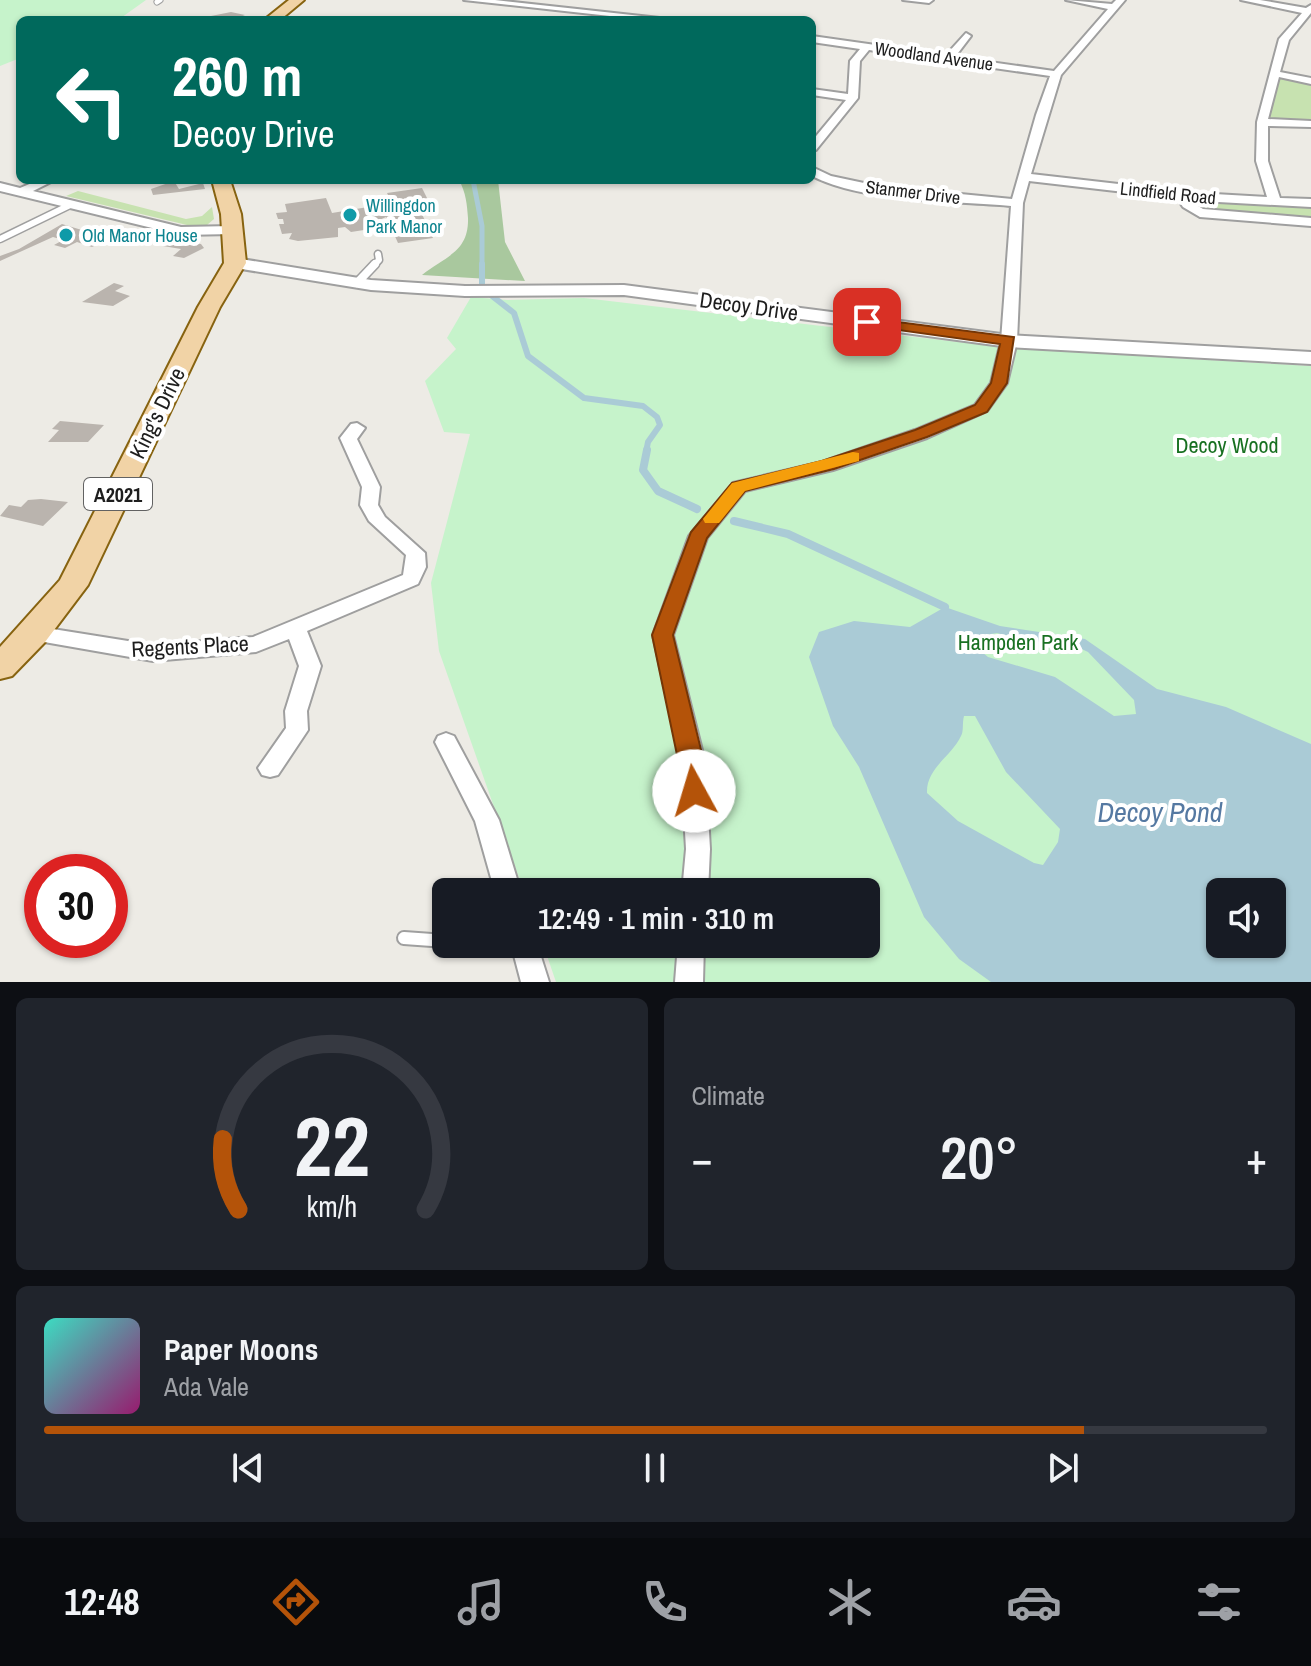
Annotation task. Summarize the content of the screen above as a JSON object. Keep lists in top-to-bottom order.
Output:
{
  "streets": {
    "main road": ["King's Drive", "A2021"],
    "street": [
      "Woodland Avenue",
      "Stanmer Drive",
      "Lindfield Road",
      "Decoy Drive",
      "Regents Place"
    ]
  },
  "crossings": [
    ["Decoy Drive", "King's Drive"],
    ["King's Drive", "Regents Place"]
  ],
  "water": ["Decoy Pond"],
  "parks": ["Decoy Wood", "Hampden Park"],
  "places": ["Willingdon Park Manor", "Old Manor House"],
  "page": {
    "turn": ["260 m", "Decoy Drive"],
    "limit": "30",
    "trip": "12:49 · 1 min · 310 m",
    "tile": "Climate",
    "heat": ["−", "20°", "+"],
    "song": ["Paper Moons", "Ada Vale"],
    "tabs": "12:48",
    "gauge": ["22", "km/h"]
  }
}
